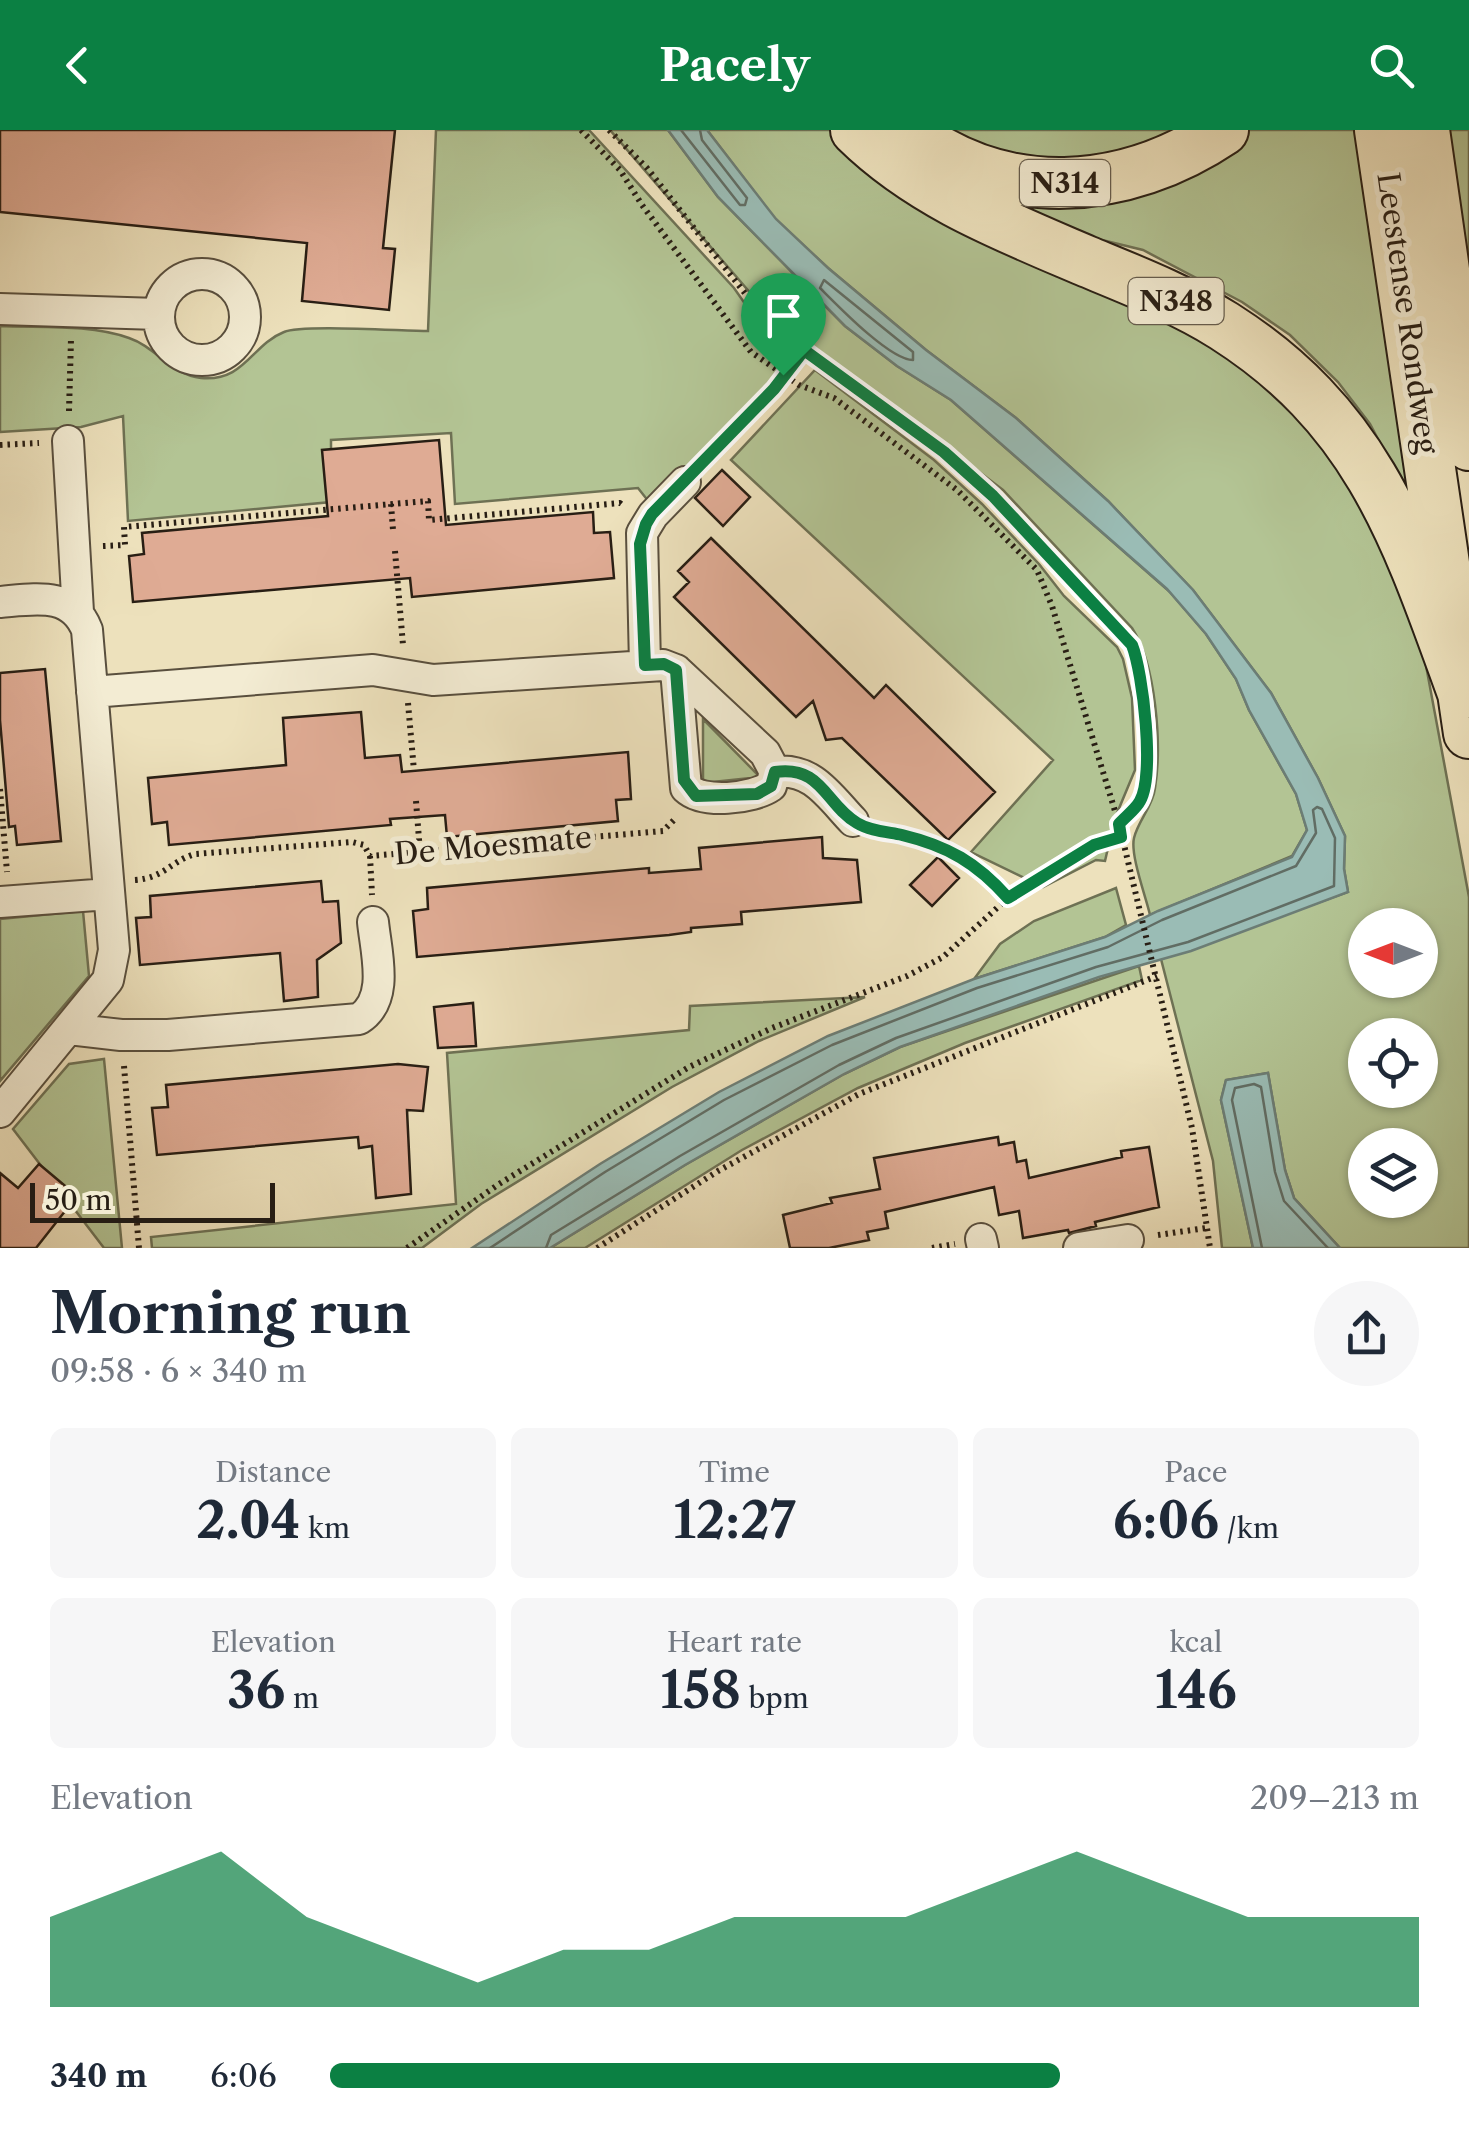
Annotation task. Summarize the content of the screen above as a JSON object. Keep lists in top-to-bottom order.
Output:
{
  "streets": {
    "main road": ["N314", "N348", "Leestense Rondweg"],
    "path": ["De Moesmate"]
  },
  "crossings": [
    ["N348", "Leestense Rondweg"]
  ],
  "scale_bar": "50 m",
  "north": "left",
  "page": {
    "header": "Pacely",
    "scale": "50 m",
    "heading": ["Morning run", "09:58 · 6 × 340 m"],
    "stats": [
      ["Distance", "2.04 km"],
      ["Time", "12:27"],
      ["Pace", "6:06 /km"],
      ["Elevation", "36 m"],
      ["Heart rate", "158 bpm"],
      ["kcal", "146"]
    ],
    "chart": ["Elevation", "209–213 m"],
    "list": [
      {
        "name": "340 m",
        "note": "6:06"
      }
    ]
  }
}
